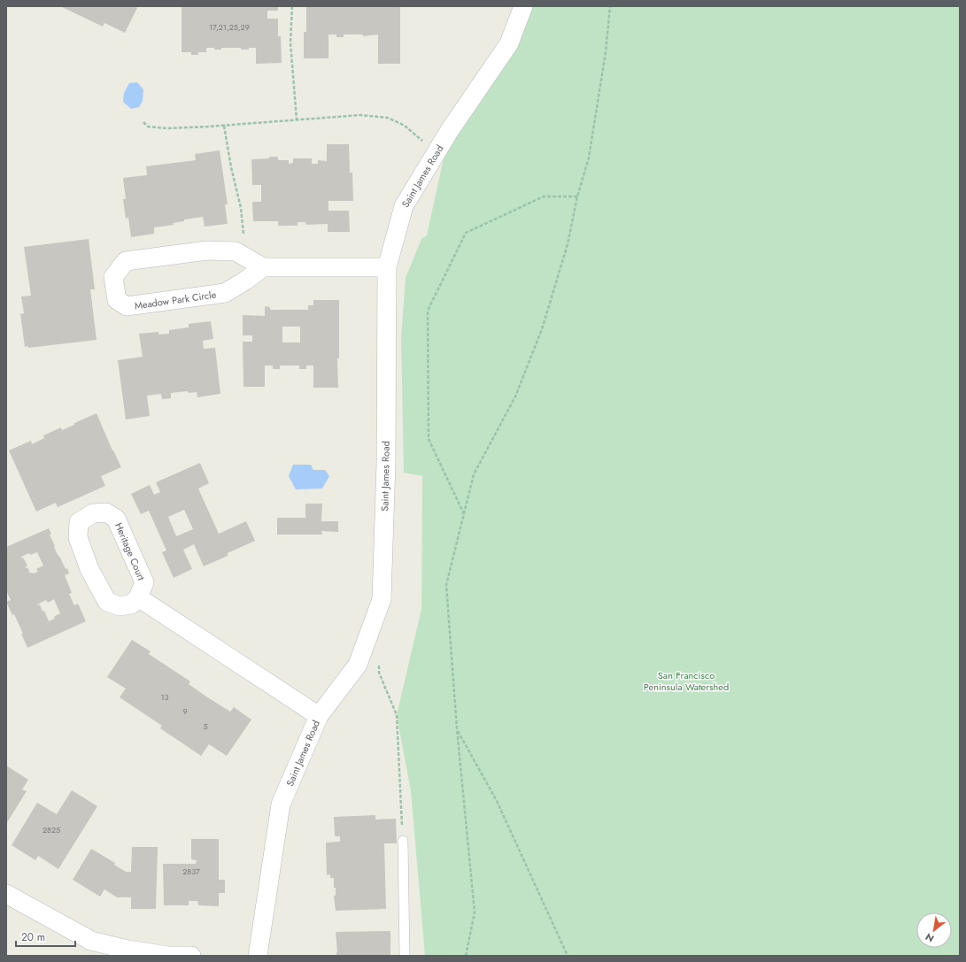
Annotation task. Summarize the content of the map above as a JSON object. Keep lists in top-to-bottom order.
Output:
{
  "streets": {
    "street": ["Saint James Road", "Meadow Park Circle", "Heritage Court"]
  },
  "parks": ["San Francisco Peninsula Watershed"],
  "house_numbers": [
    "17,21,25,29",
    "13",
    "9",
    "5",
    "2825",
    "2837"
  ],
  "scale_bar": "20 m",
  "north": "bottom left"
}
